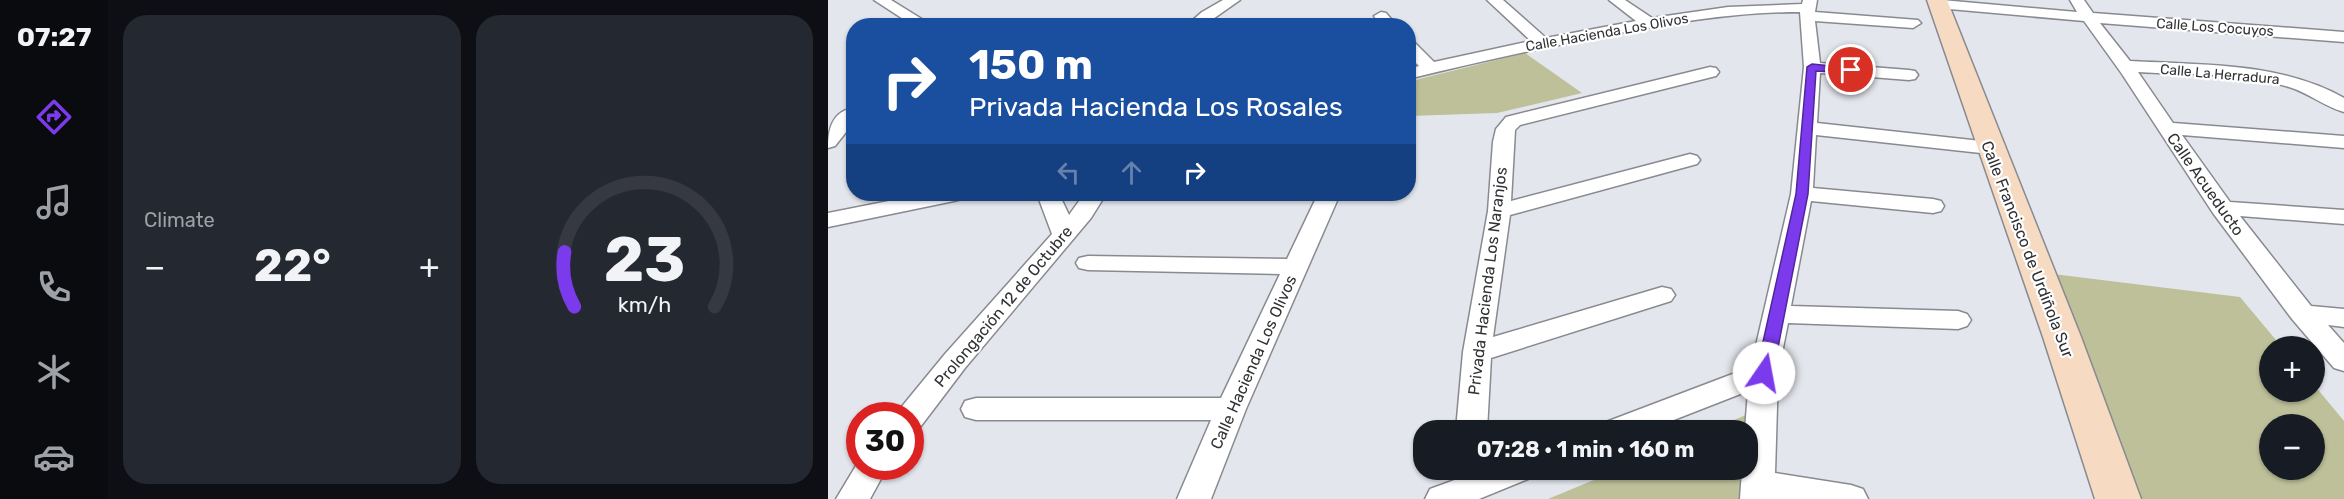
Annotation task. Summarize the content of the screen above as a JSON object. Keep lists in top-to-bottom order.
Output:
{
  "streets": {
    "street": [
      "Calle Los Cocuyos",
      "Calle Hacienda Los Olivos",
      "Calle La Herradura",
      "Calle Acueducto",
      "Calle Francisco de Urdiñola Sur",
      "Privada Hacienda Los Naranjos",
      "Prolongación 12 de Octubre"
    ]
  },
  "crossings": [
    ["Calle Los Cocuyos", "Calle Hacienda Los Olivos"],
    ["Calle Los Cocuyos", "Calle Acueducto"],
    ["Calle Los Cocuyos", "Calle Francisco de Urdiñola Sur"],
    ["Calle Hacienda Los Olivos", "Calle Francisco de Urdiñola Sur"],
    ["Calle La Herradura", "Calle Acueducto"]
  ],
  "page": {
    "tabs": "07:27",
    "tile": "Climate",
    "turn": ["150 m", "Privada Hacienda Los Rosales"],
    "heat": ["−", "22°", "+"],
    "map_buttons": ["+", "−"],
    "limit": "30",
    "trip": "07:28 · 1 min · 160 m",
    "gauge": ["23", "km/h"]
  }
}
